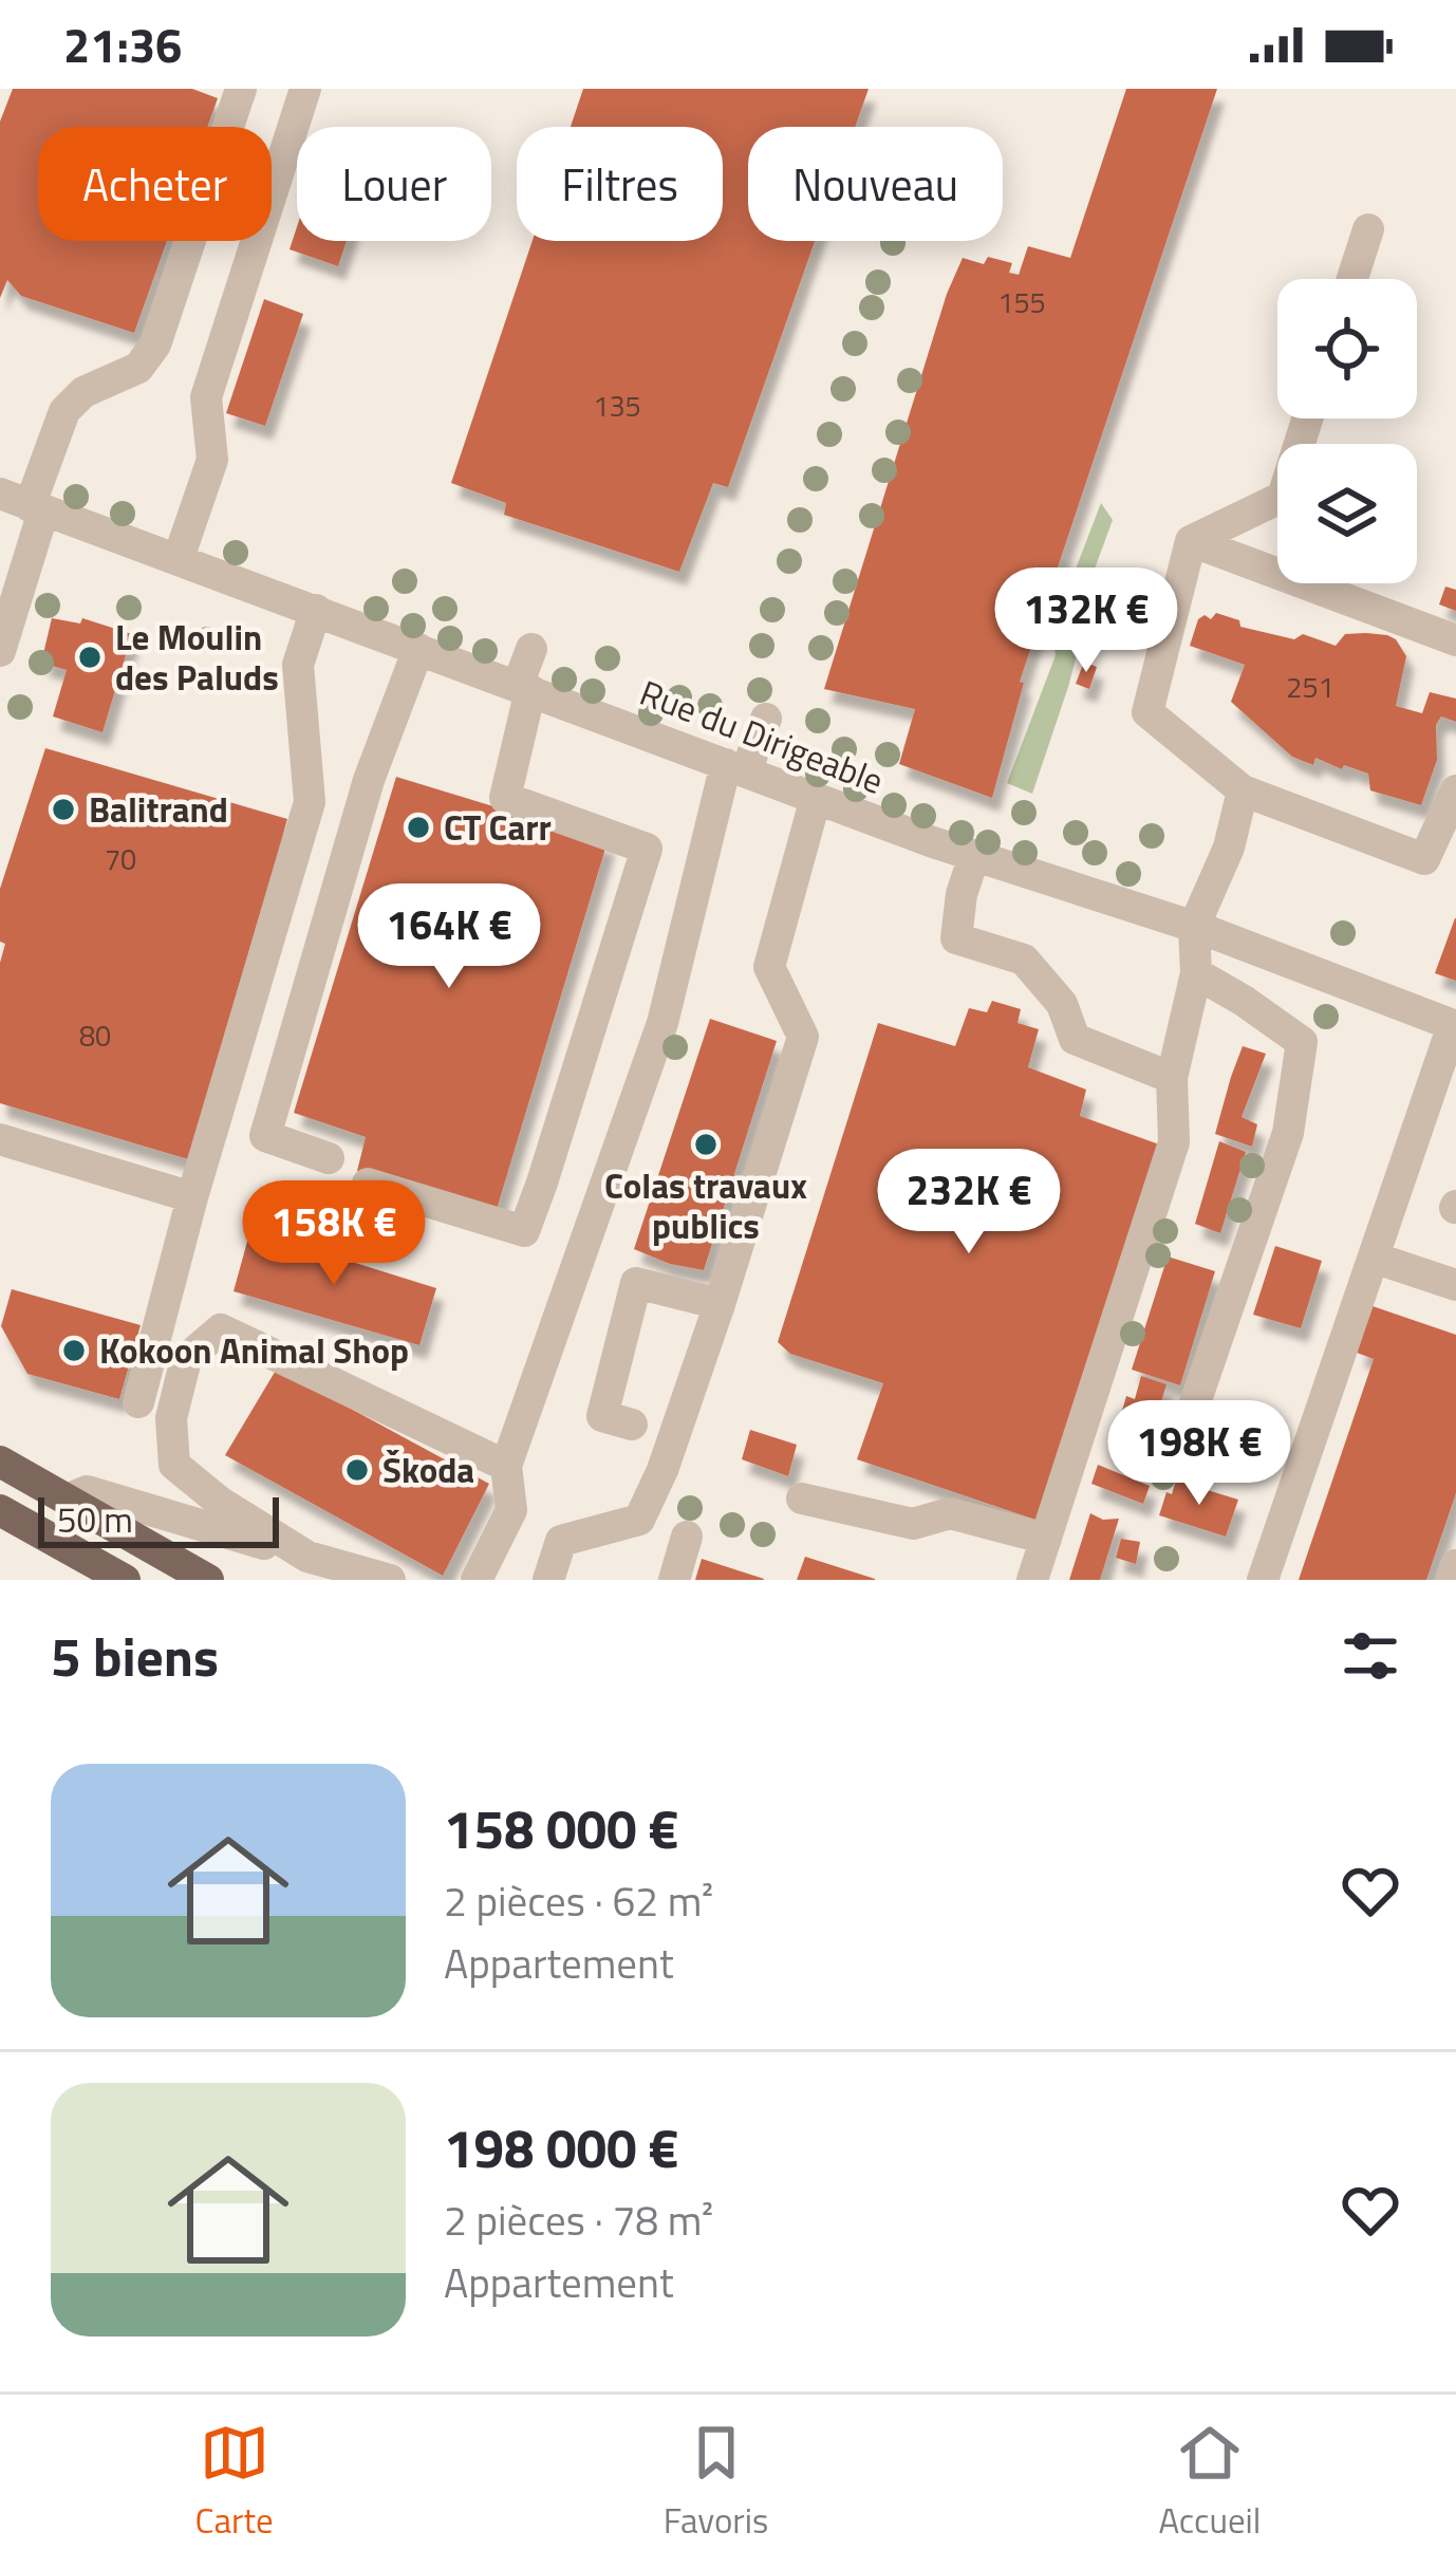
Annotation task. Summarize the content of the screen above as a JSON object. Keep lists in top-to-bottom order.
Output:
{
  "streets": {
    "street": ["Rue du Dirigeable"]
  },
  "places": [
    "Le Moulin des Paluds",
    "Balitrand",
    "CT Carr",
    "Colas travaux publics",
    "Kokoon Animal Shop",
    "Škoda"
  ],
  "house_numbers": [
    "155",
    "135",
    "251",
    "70",
    "80"
  ],
  "scale_bar": "50 m",
  "page": {
    "status": "21:36",
    "chip": [
      "Acheter",
      "Louer",
      "Filtres",
      "Nouveau"
    ],
    "price": [
      "132K €",
      "164K €",
      "232K €",
      "158K €",
      "198K €"
    ],
    "scale": "50 m",
    "heading": "5 biens",
    "list": [
      {
        "name": "158 000 €",
        "note": "2 pièces · 62 m² · Appartement"
      },
      {
        "name": "198 000 €",
        "note": "2 pièces · 78 m² · Appartement"
      }
    ],
    "tabs": ["Carte", "Favoris", "Accueil"]
  }
}
